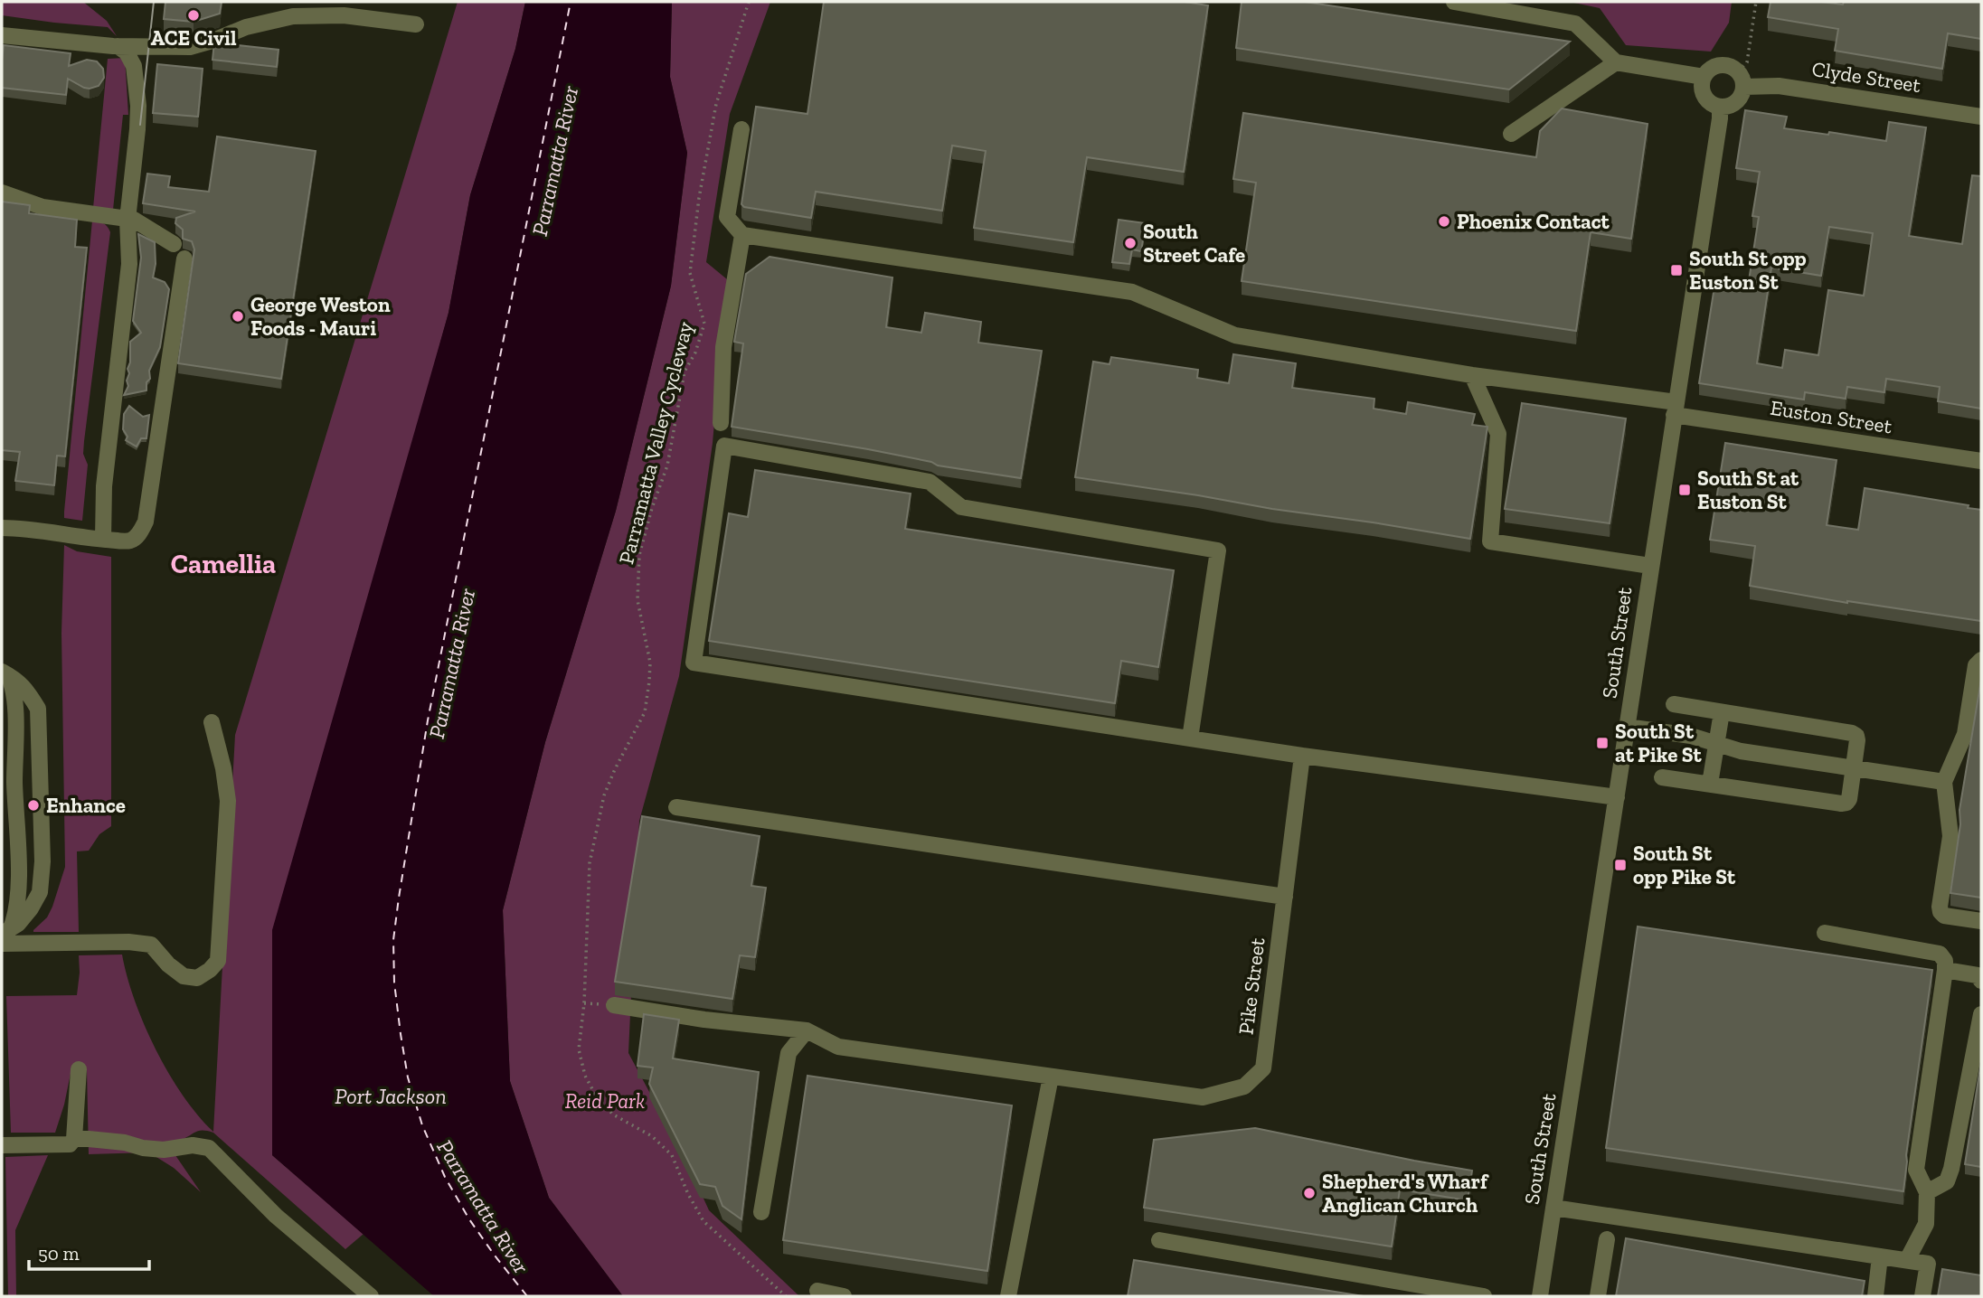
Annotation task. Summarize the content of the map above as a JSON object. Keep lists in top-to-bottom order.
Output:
{
  "streets": {
    "street": [
      "Clyde Street",
      "Euston Street",
      "South Street",
      "Pike Street"
    ],
    "path": ["Parramatta Valley Cycleway"]
  },
  "crossings": [
    ["Clyde Street", "South Street"],
    ["Euston Street", "South Street"]
  ],
  "districts": ["Camellia"],
  "water": ["Parramatta River", "Port Jackson"],
  "parks": ["Reid Park"],
  "places": {
    "other": [
      "ACE Civil",
      "Phoenix Contact",
      "South Street Cafe",
      "George Weston Foods - Mauri",
      "Enhance",
      "Shepherd's Wharf Anglican Church"
    ],
    "transit": [
      "South St opp Euston St",
      "South St at Euston St",
      "South St at Pike St",
      "South St opp Pike St"
    ]
  },
  "scale_bar": "50 m"
}
